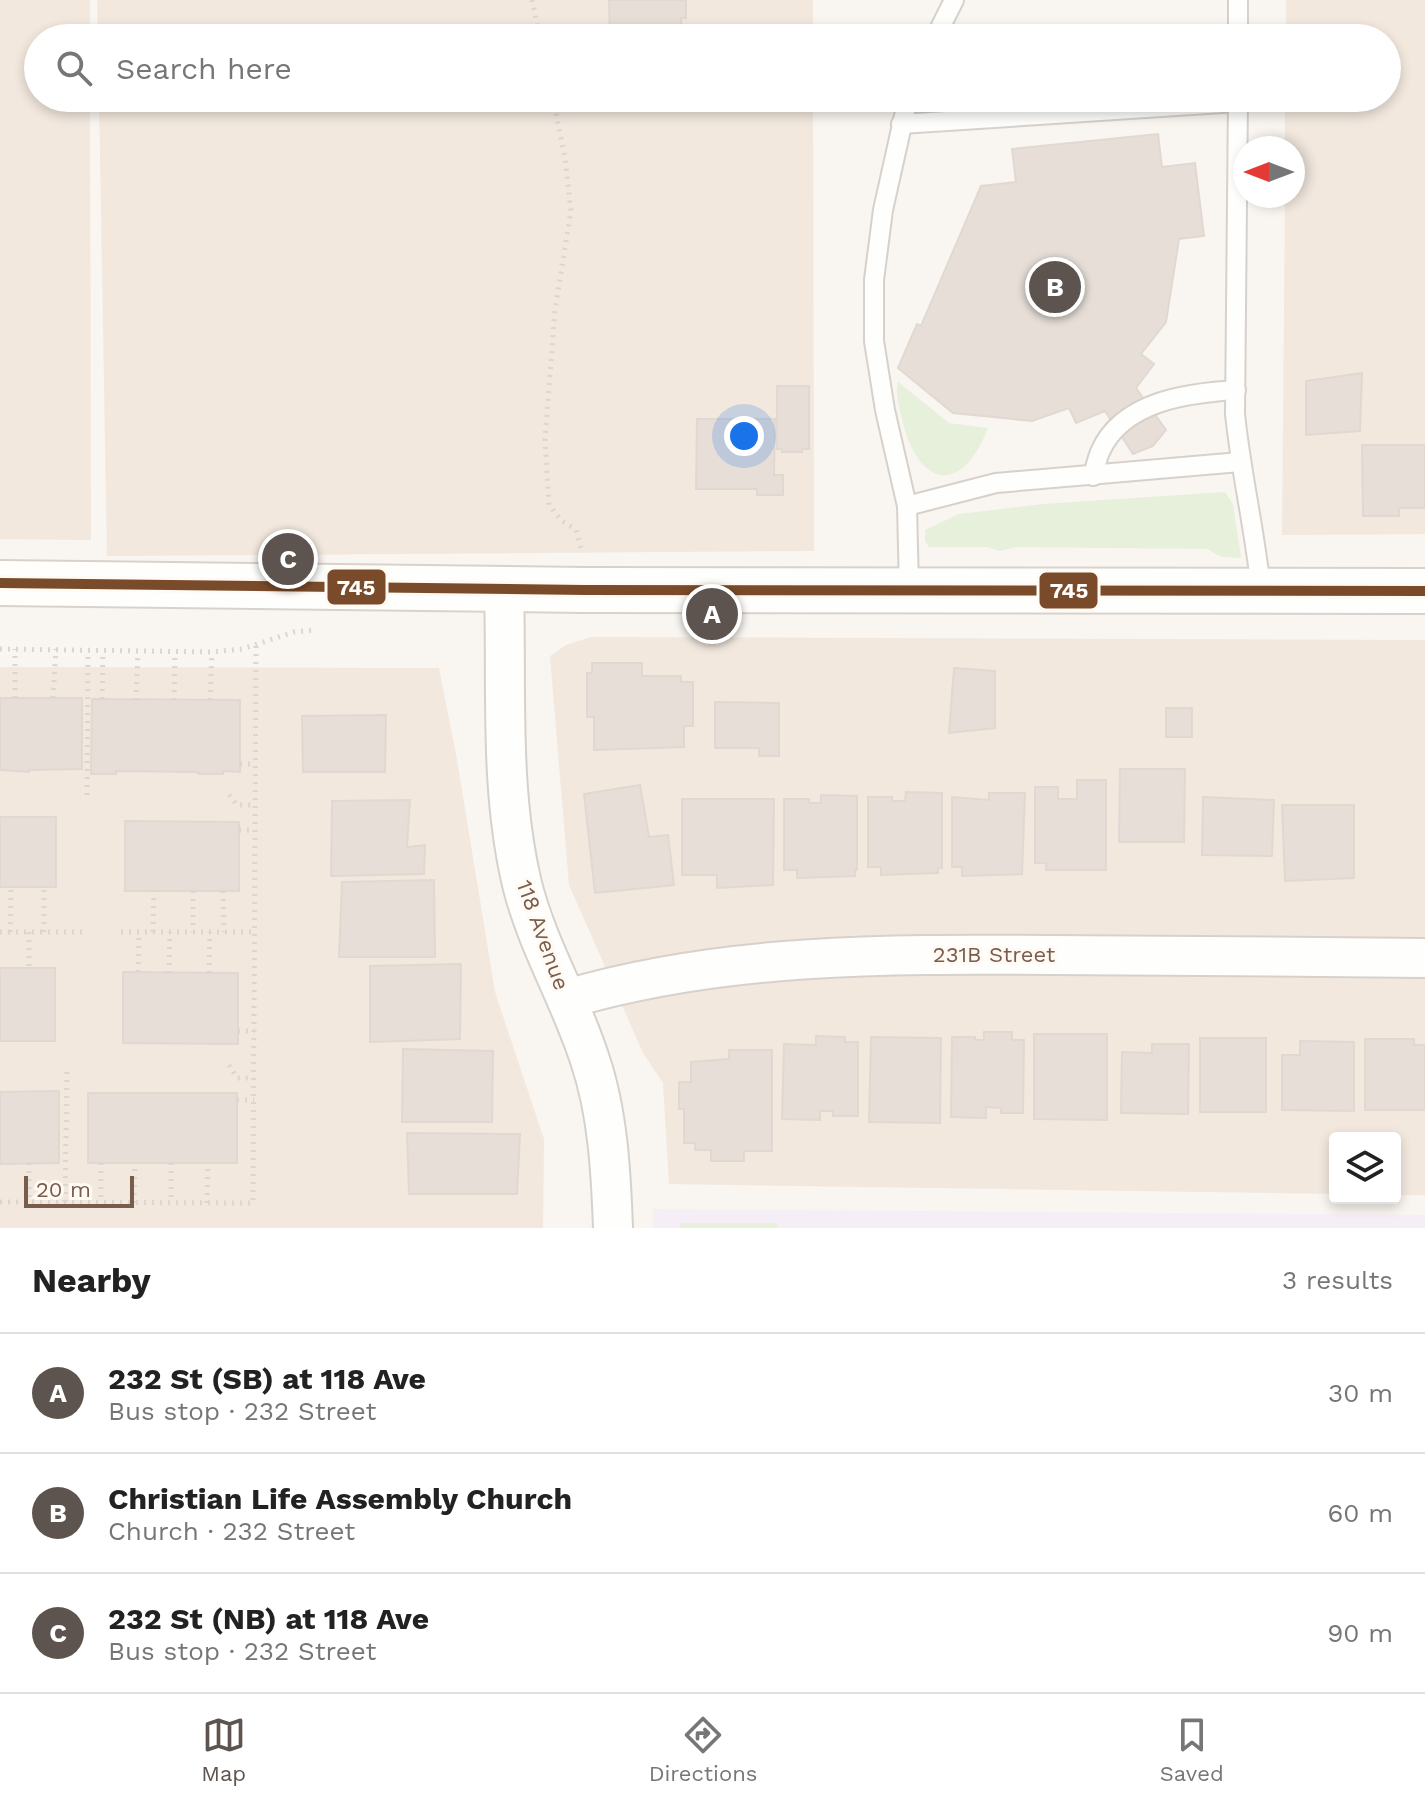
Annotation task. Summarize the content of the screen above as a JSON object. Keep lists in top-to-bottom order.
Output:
{
  "streets": {
    "street": ["118 Avenue", "231B Street"]
  },
  "crossings": [
    ["118 Avenue", "231B Street"]
  ],
  "lines": ["transit line 745"],
  "scale_bar": "20 m",
  "north": "left",
  "page": {
    "search": "Search here",
    "pins": ["B", "C", "A"],
    "scale": "20 m",
    "heading": ["Nearby", "3 results"],
    "list": [
      {
        "mark": "A",
        "name": "232 St (SB) at 118 Ave",
        "note": "Bus stop · 232 Street",
        "value": "30 m"
      },
      {
        "mark": "B",
        "name": "Christian Life Assembly Church",
        "note": "Church · 232 Street",
        "value": "60 m"
      },
      {
        "mark": "C",
        "name": "232 St (NB) at 118 Ave",
        "note": "Bus stop · 232 Street",
        "value": "90 m"
      }
    ],
    "nav": ["Map", "Directions", "Saved"]
  }
}
